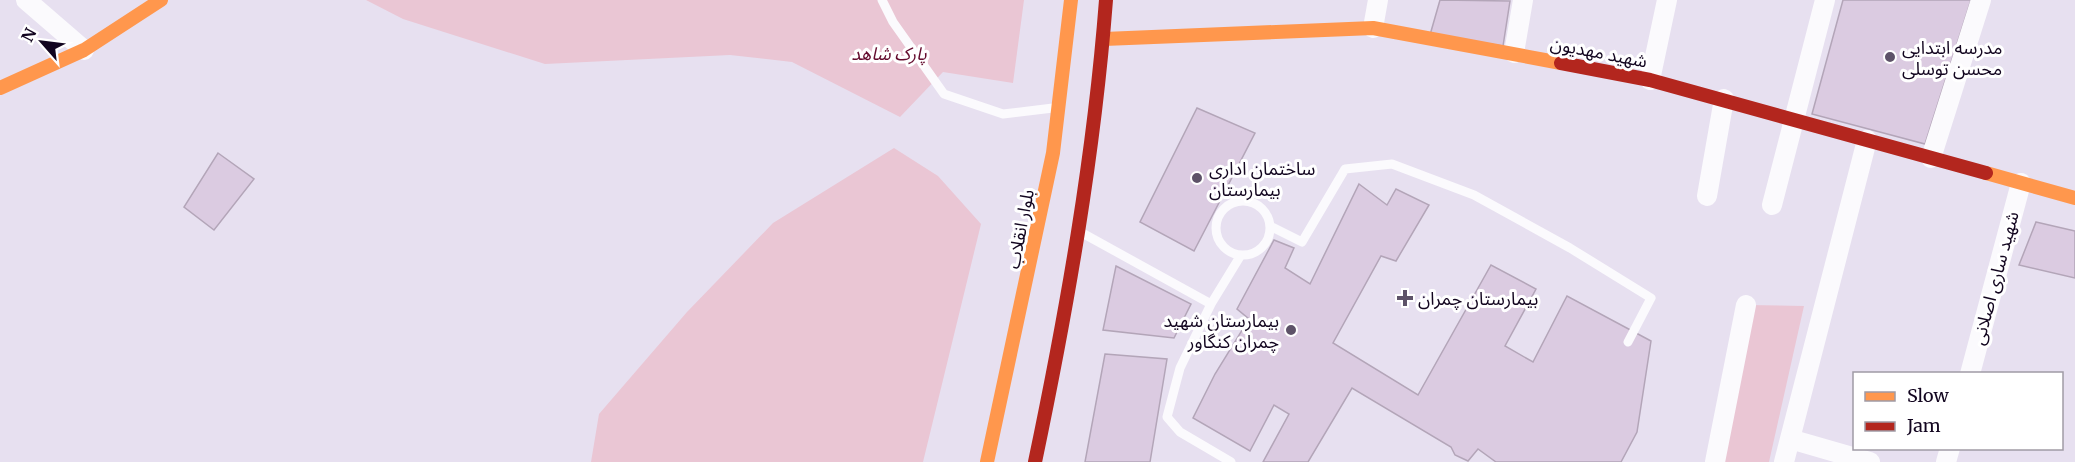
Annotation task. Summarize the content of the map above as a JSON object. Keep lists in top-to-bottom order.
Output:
{
  "streets": {
    "street": ["شهید مهدیون", "بلوار انقلاب", "شهید ساری اصلانی"]
  },
  "crossings": [
    ["شهید مهدیون", "شهید ساری اصلانی"]
  ],
  "parks": ["پارک شاهد"],
  "places": {
    "other": ["مدرسه ابتدایی محسن توسلی", "ساختمان اداری بیمارستان", "بیمارستان شهید چمران کنگاور"],
    "health": ["بیمارستان چمران"]
  },
  "legend": ["Slow", "Jam"],
  "north": "top left"
}
